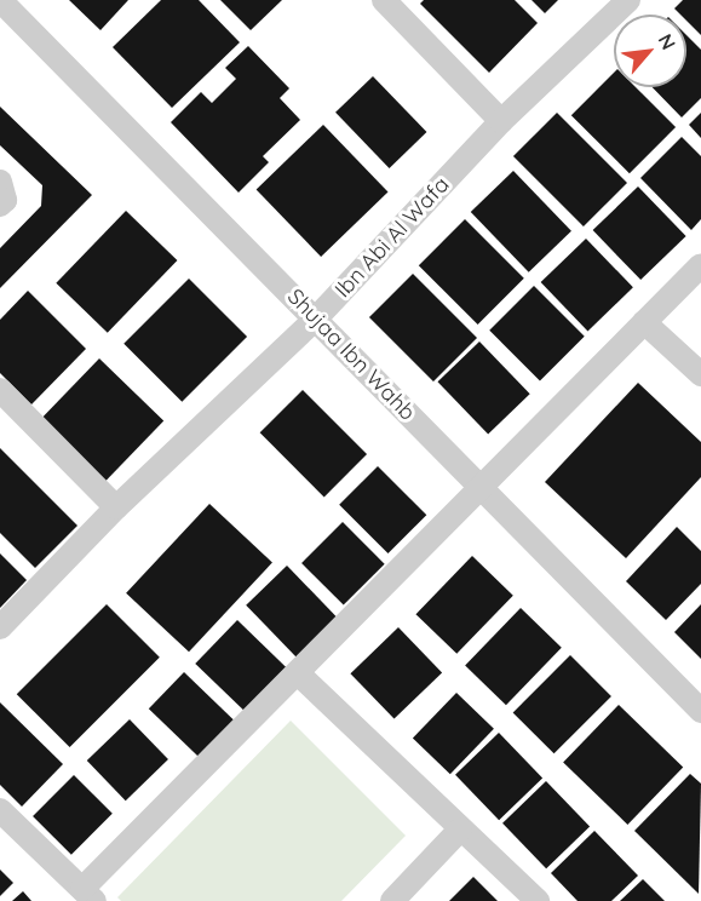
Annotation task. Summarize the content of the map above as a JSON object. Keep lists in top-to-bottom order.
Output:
{
  "streets": {
    "street": ["Ibn Abi Al Wafa", "Shujaa Ibn Wahb"]
  },
  "crossings": [
    ["Ibn Abi Al Wafa", "Shujaa Ibn Wahb"]
  ],
  "north": "top right"
}
